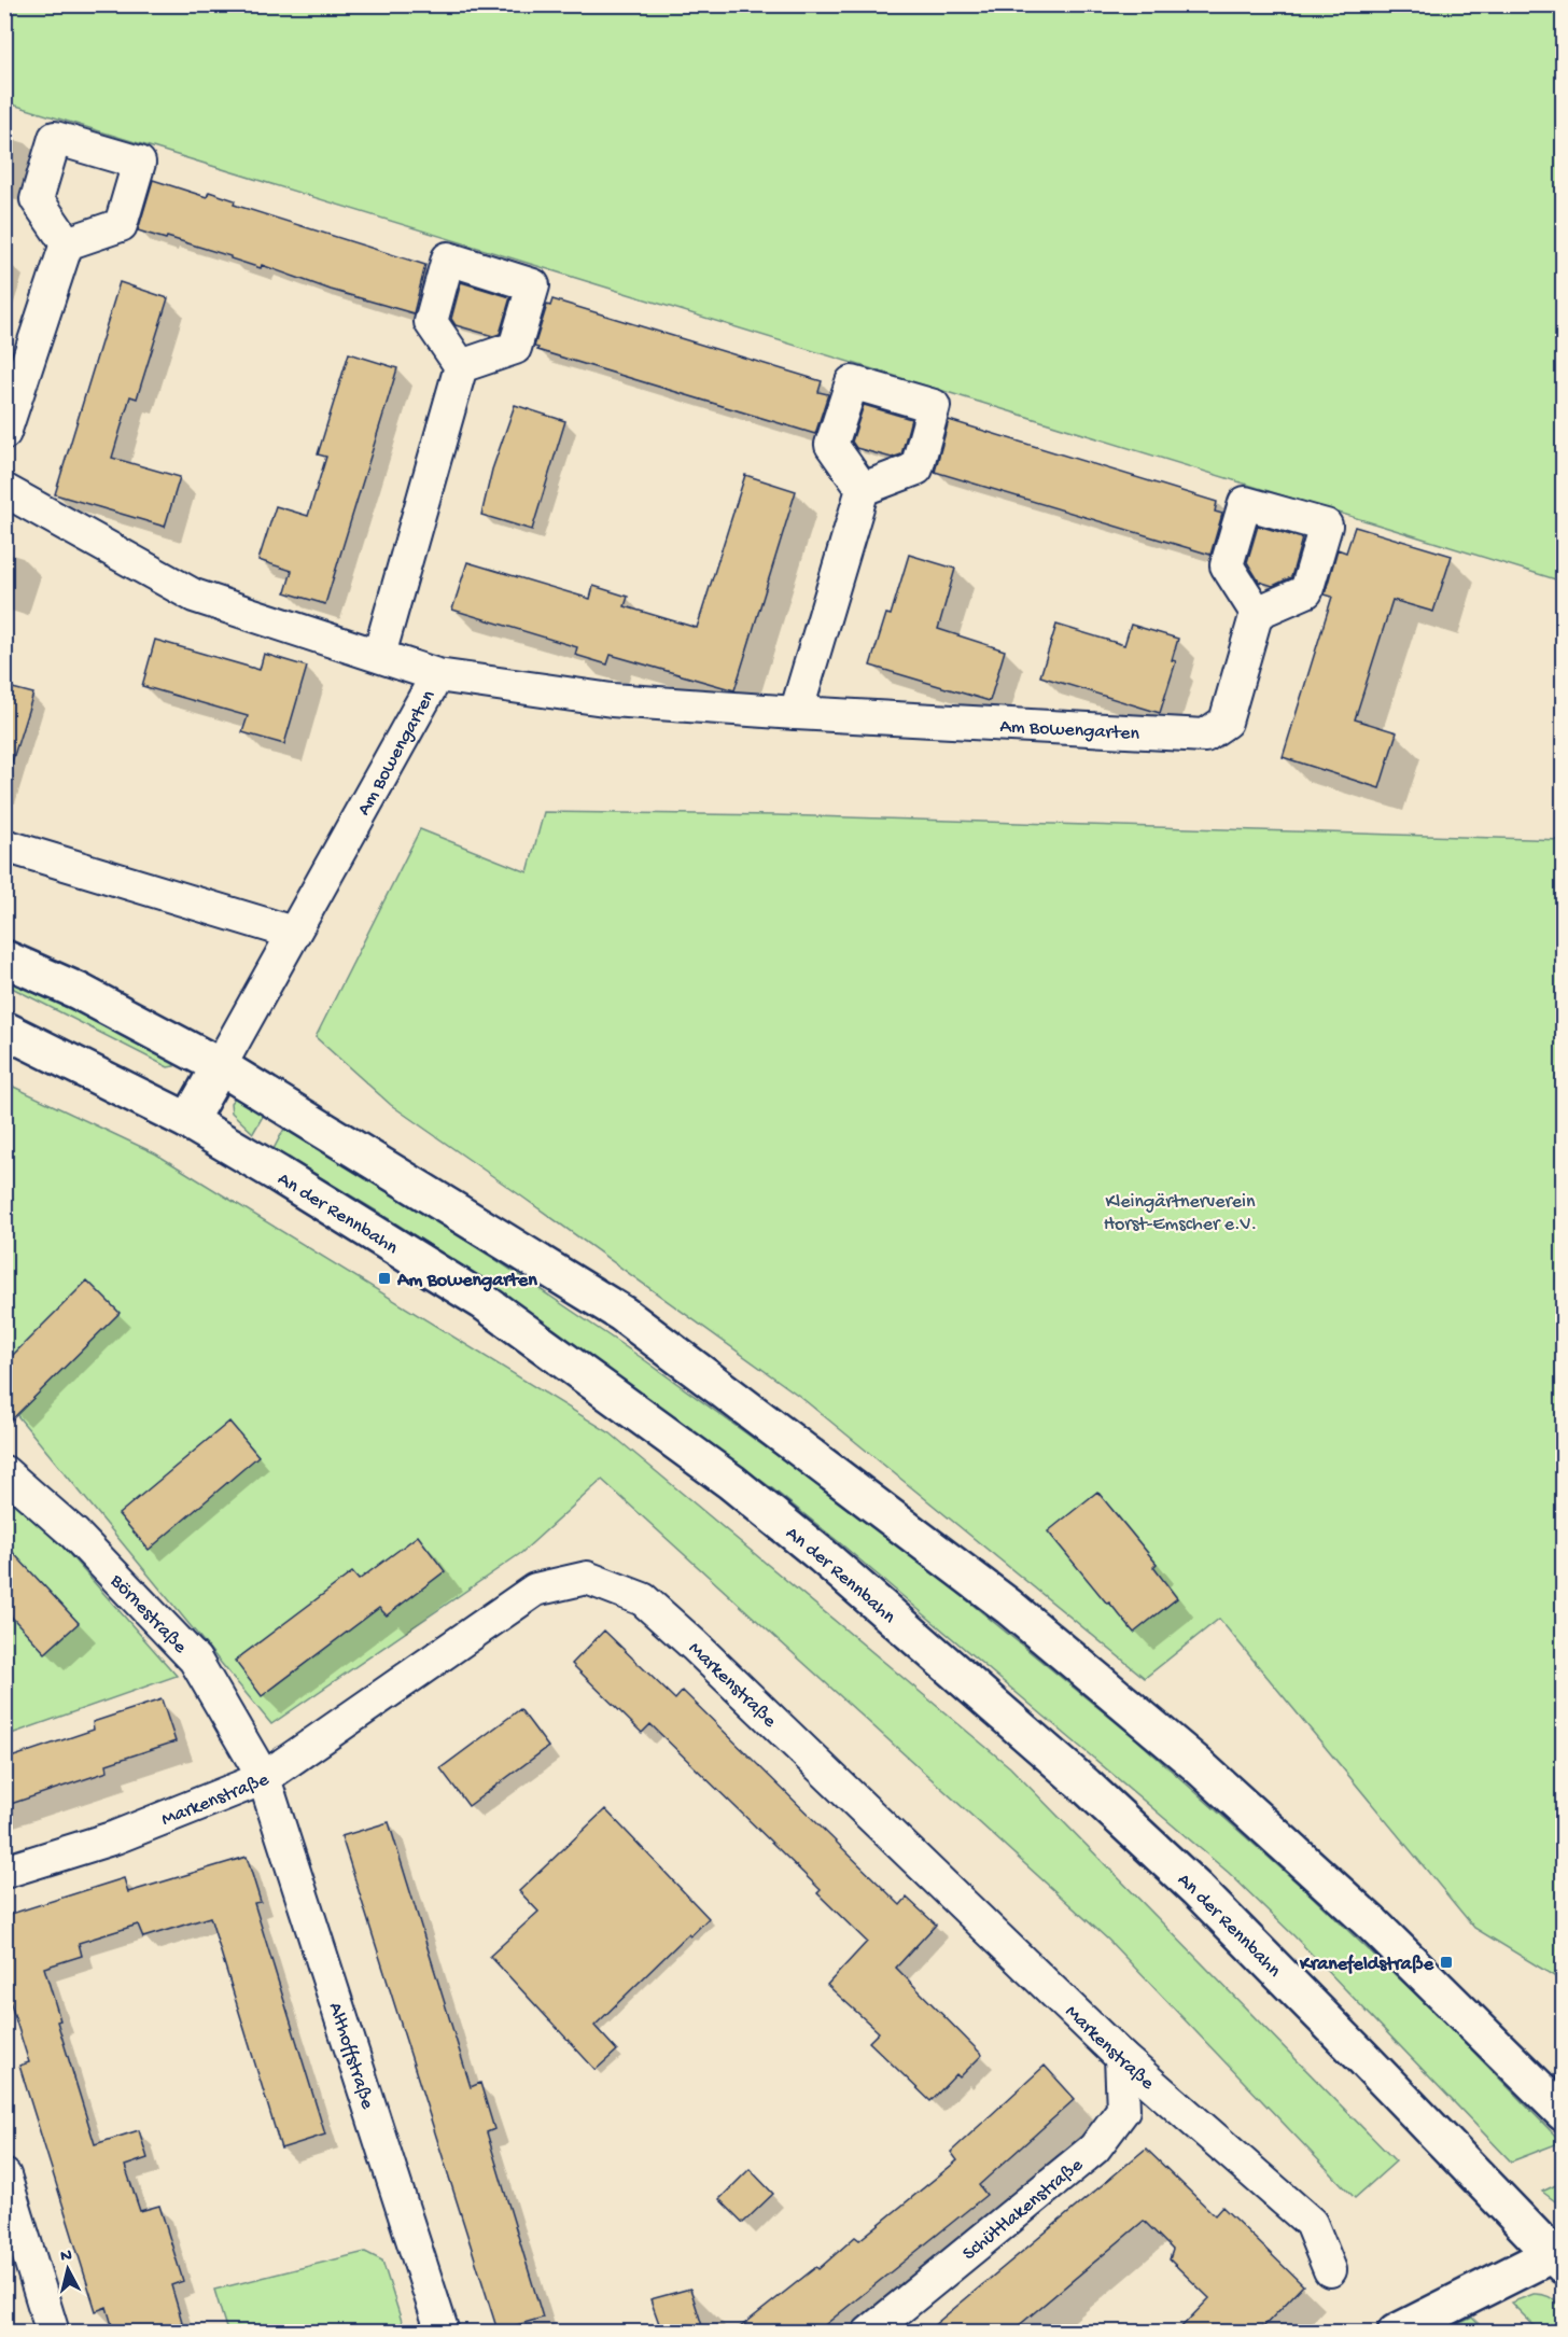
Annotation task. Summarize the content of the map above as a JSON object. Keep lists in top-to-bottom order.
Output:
{
  "streets": {
    "main road": ["An der Rennbahn"],
    "street": [
      "Am Bowengarten",
      "Börnestraße",
      "Markenstraße",
      "Althoffstraße",
      "Schüttlakenstraße"
    ]
  },
  "crossings": [
    ["Börnestraße", "Markenstraße"],
    ["Börnestraße", "Althoffstraße"],
    ["Markenstraße", "Althoffstraße"],
    ["Markenstraße", "Schüttlakenstraße"]
  ],
  "parks": ["Kleingärtnerverein Horst-Emscher e.V."],
  "places": {
    "transit": ["Am Bowengarten", "Kranefeldstraße"]
  },
  "north": "top"
}
